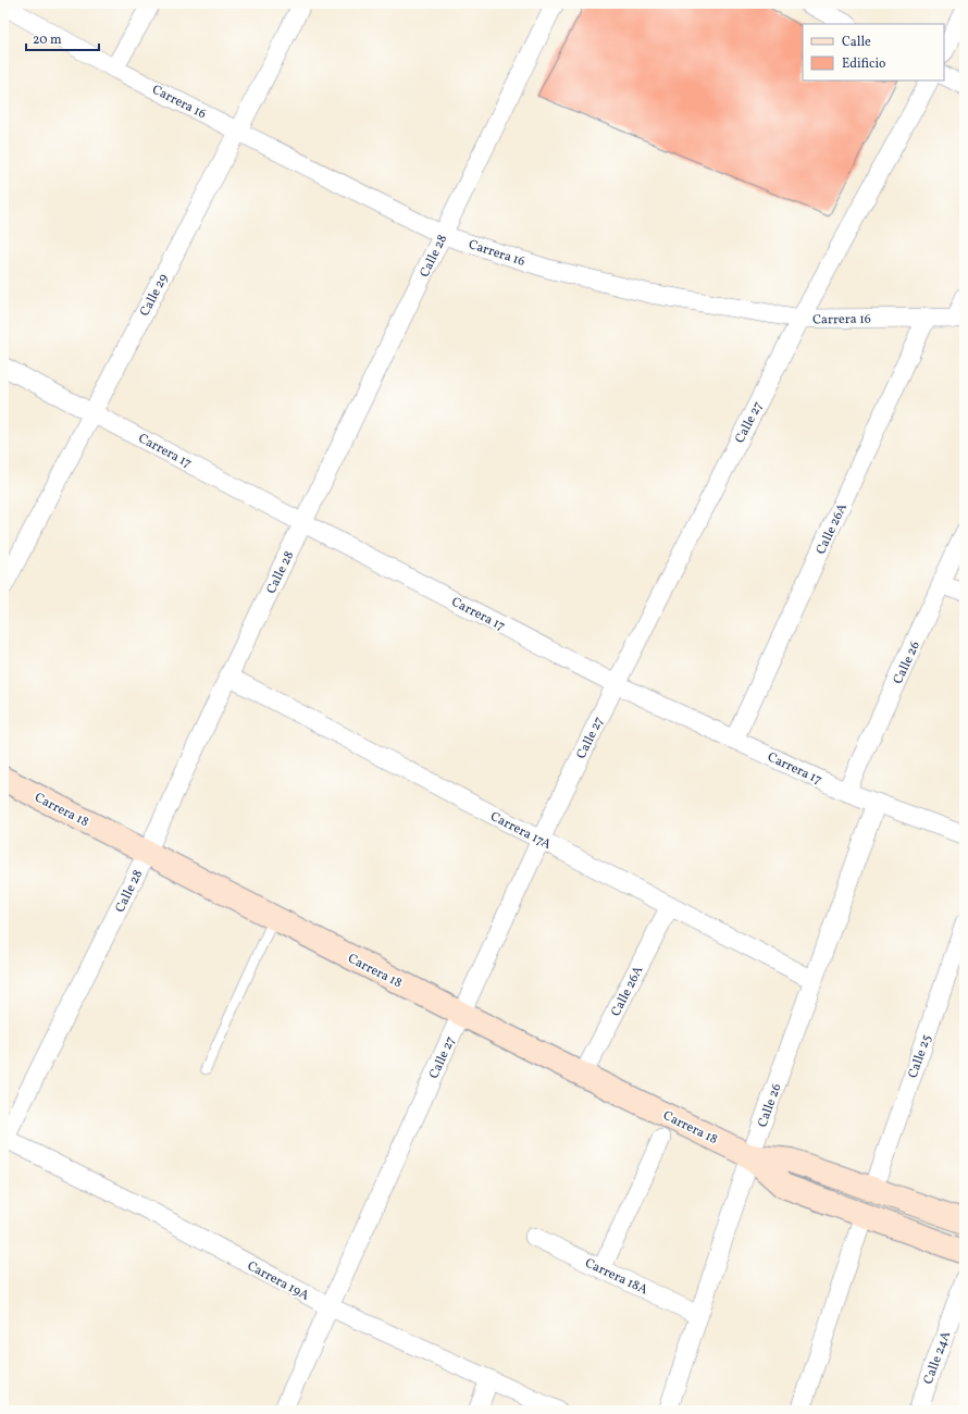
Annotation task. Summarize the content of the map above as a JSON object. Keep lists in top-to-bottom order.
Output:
{
  "streets": {
    "street": [
      "Carrera 16",
      "Calle 28",
      "Calle 29",
      "Calle 27",
      "Carrera 17",
      "Calle 26A",
      "Calle 26",
      "Carrera 18",
      "Carrera 17A",
      "Calle 25",
      "Carrera 18A",
      "Carrera 19A",
      "Calle 24A"
    ]
  },
  "crossings": [
    ["Carrera 16", "Calle 28"],
    ["Carrera 16", "Calle 29"],
    ["Carrera 16", "Calle 27"],
    ["Carrera 16", "Calle 26A"],
    ["Calle 28", "Carrera 17"],
    ["Calle 28", "Carrera 18"],
    ["Calle 28", "Carrera 17A"],
    ["Calle 28", "Carrera 19A"],
    ["Calle 29", "Carrera 17"],
    ["Calle 27", "Carrera 17"],
    ["Calle 27", "Carrera 18"],
    ["Calle 27", "Carrera 17A"],
    ["Calle 27", "Carrera 19A"],
    ["Carrera 17", "Calle 26A"],
    ["Carrera 17", "Calle 26"],
    ["Calle 26A", "Carrera 18"],
    ["Calle 26A", "Carrera 17A"],
    ["Calle 26", "Carrera 18"],
    ["Calle 26", "Carrera 17A"],
    ["Calle 26", "Carrera 18A"],
    ["Carrera 18", "Calle 25"]
  ],
  "legend": ["Calle", "Edificio"],
  "scale_bar": "20 m"
}
